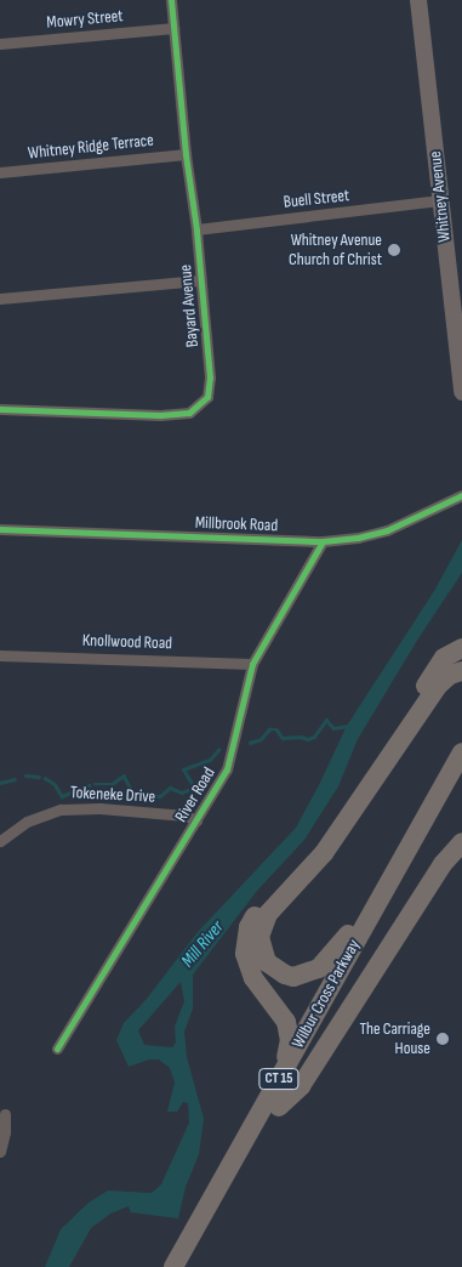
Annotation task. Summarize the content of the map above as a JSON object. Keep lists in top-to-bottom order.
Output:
{
  "streets": {
    "highway": ["Wilbur Cross Parkway", "CT 15"],
    "main road": ["Whitney Avenue"],
    "street": [
      "Mowry Street",
      "Whitney Ridge Terrace",
      "Buell Street",
      "Bayard Avenue",
      "Millbrook Road",
      "Knollwood Road",
      "Tokeneke Drive",
      "River Road"
    ]
  },
  "crossings": [
    ["Mowry Street", "Bayard Avenue"],
    ["Whitney Ridge Terrace", "Bayard Avenue"],
    ["Whitney Avenue", "Buell Street"],
    ["Buell Street", "Bayard Avenue"],
    ["Millbrook Road", "River Road"],
    ["Knollwood Road", "River Road"],
    ["Tokeneke Drive", "River Road"]
  ],
  "water": ["Mill River"],
  "places": ["Whitney Avenue Church of Christ", "The Carriage House"]
}
